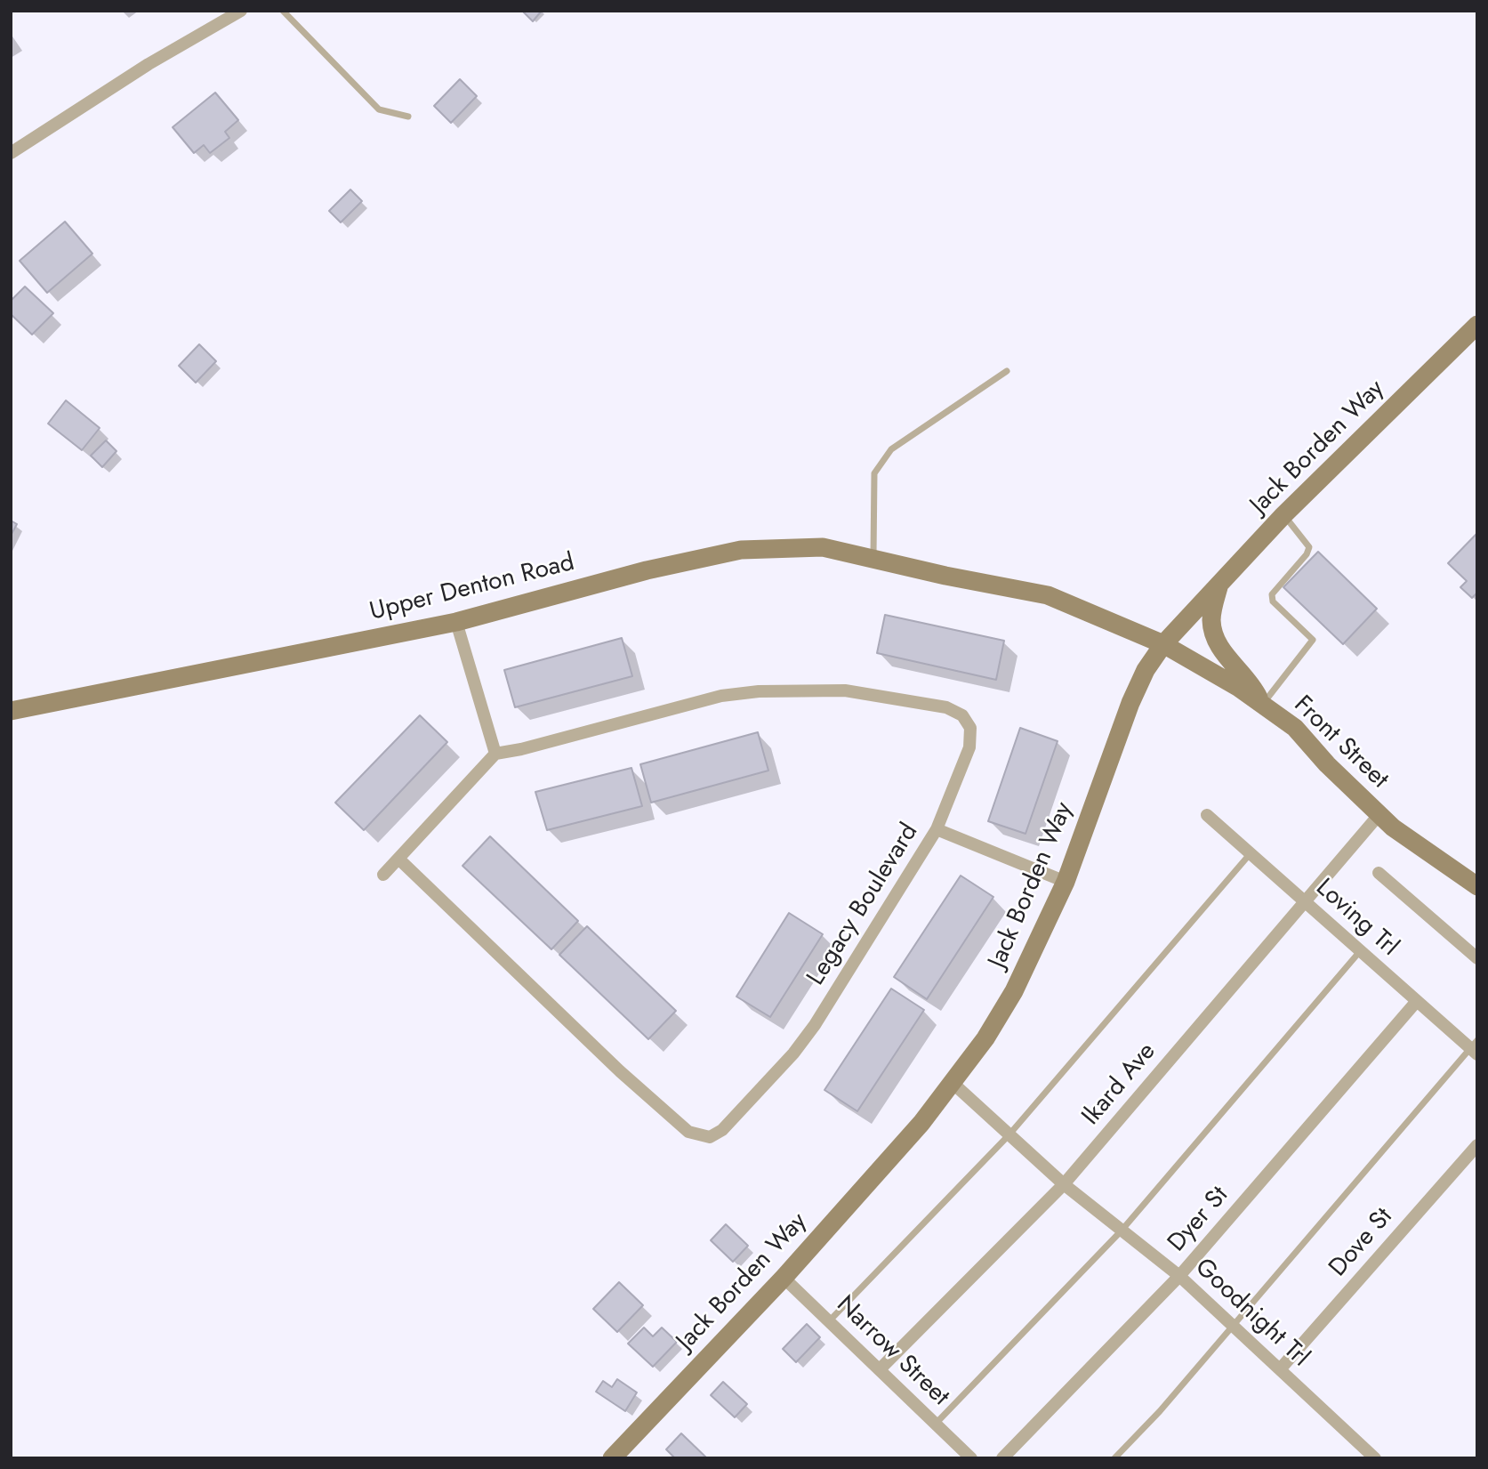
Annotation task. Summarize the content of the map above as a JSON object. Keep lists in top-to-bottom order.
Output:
{
  "streets": {
    "street": [
      "Jack Borden Way",
      "Upper Denton Road",
      "Front Street",
      "Legacy Boulevard",
      "Loving Trl",
      "Ikard Ave",
      "Dyer St",
      "Dove St",
      "Goodnight Trl",
      "Narrow Street"
    ]
  },
  "crossings": [
    ["Jack Borden Way", "Front Street"],
    ["Jack Borden Way", "Goodnight Trl"],
    ["Jack Borden Way", "Narrow Street"],
    ["Upper Denton Road", "Front Street"],
    ["Front Street", "Ikard Ave"],
    ["Loving Trl", "Ikard Ave"],
    ["Loving Trl", "Dyer St"],
    ["Ikard Ave", "Goodnight Trl"],
    ["Ikard Ave", "Narrow Street"],
    ["Dyer St", "Goodnight Trl"],
    ["Dove St", "Goodnight Trl"]
  ]
}
